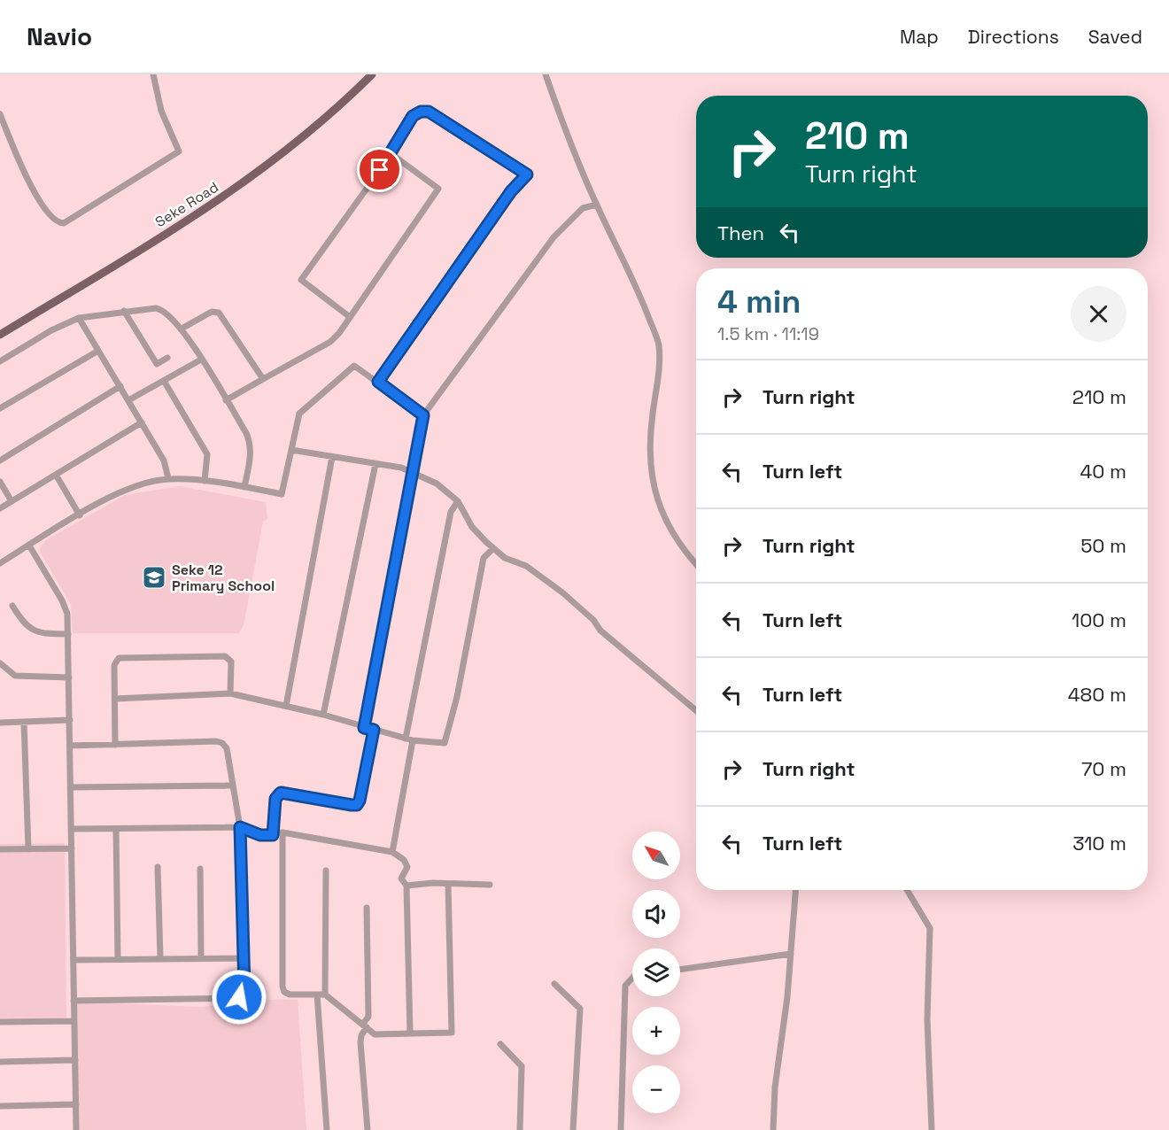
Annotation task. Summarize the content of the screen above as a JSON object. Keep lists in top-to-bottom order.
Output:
{
  "streets": {
    "main road": ["Seke Road"]
  },
  "places": {
    "school or university": ["Seke 12 Primary School"]
  },
  "north": "top left",
  "page": {
    "header": "Navio",
    "nav": ["Map", "Directions", "Saved"],
    "turn": ["210 m", "Turn right"],
    "then": "Then",
    "heading": ["4 min", "1.5 km · 11:19"],
    "list": [
      {
        "name": "Turn right",
        "value": "210 m"
      },
      {
        "name": "Turn left",
        "value": "40 m"
      },
      {
        "name": "Turn right",
        "value": "50 m"
      },
      {
        "name": "Turn left",
        "value": "100 m"
      },
      {
        "name": "Turn left",
        "value": "480 m"
      },
      {
        "name": "Turn right",
        "value": "70 m"
      },
      {
        "name": "Turn left",
        "value": "310 m"
      }
    ],
    "map_buttons": ["+", "−"]
  }
}
